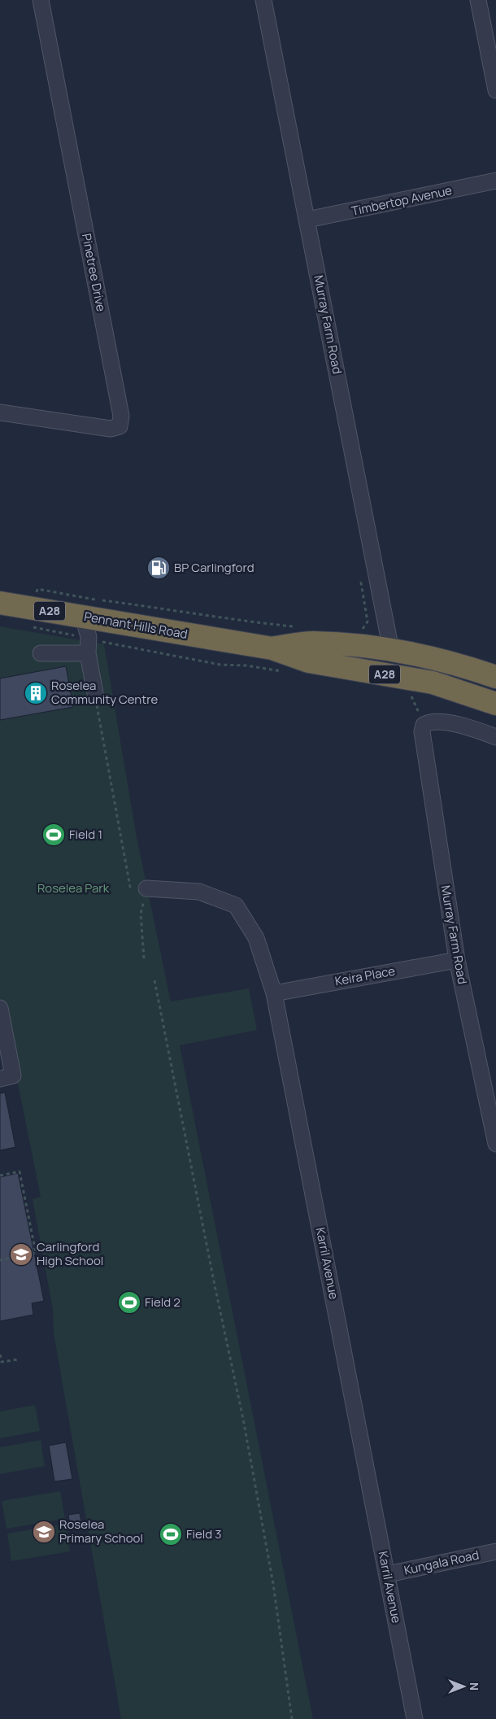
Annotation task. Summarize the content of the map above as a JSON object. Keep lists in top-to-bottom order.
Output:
{
  "streets": {
    "highway": ["A28", "Pennant Hills Road"],
    "street": [
      "Timbertop Avenue",
      "Pinetree Drive",
      "Murray Farm Road",
      "Keira Place",
      "Karril Avenue",
      "Kungala Road"
    ]
  },
  "crossings": [
    ["Timbertop Avenue", "Murray Farm Road"],
    ["Murray Farm Road", "Pennant Hills Road"],
    ["Murray Farm Road", "Keira Place"],
    ["Keira Place", "Karril Avenue"],
    ["Karril Avenue", "Kungala Road"]
  ],
  "parks": ["Roselea Park"],
  "places": {
    "fuel station": ["BP Carlingford"],
    "building": ["Roselea Community Centre"],
    "sports": ["Field 1", "Field 2", "Field 3"],
    "school or university": ["Carlingford High School", "Roselea Primary School"]
  },
  "north": "right"
}
